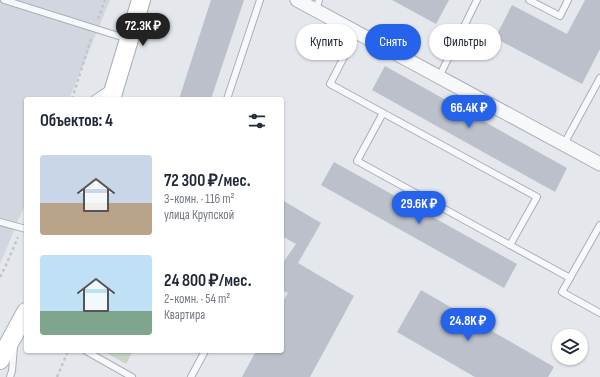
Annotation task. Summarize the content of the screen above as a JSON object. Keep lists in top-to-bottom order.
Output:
{
  "page": {
    "price": [
      "72.3K ₽",
      "66.4K ₽",
      "29.6K ₽",
      "24.8K ₽"
    ],
    "chip": ["Купить", "Снять", "Фильтры"],
    "heading": "Объектов: 4",
    "list": [
      {
        "name": "72 300 ₽/мес.",
        "note": "3-комн. · 116 m² · улица Крупской"
      },
      {
        "name": "24 800 ₽/мес.",
        "note": "2-комн. · 54 m² · Квартира"
      }
    ]
  }
}
